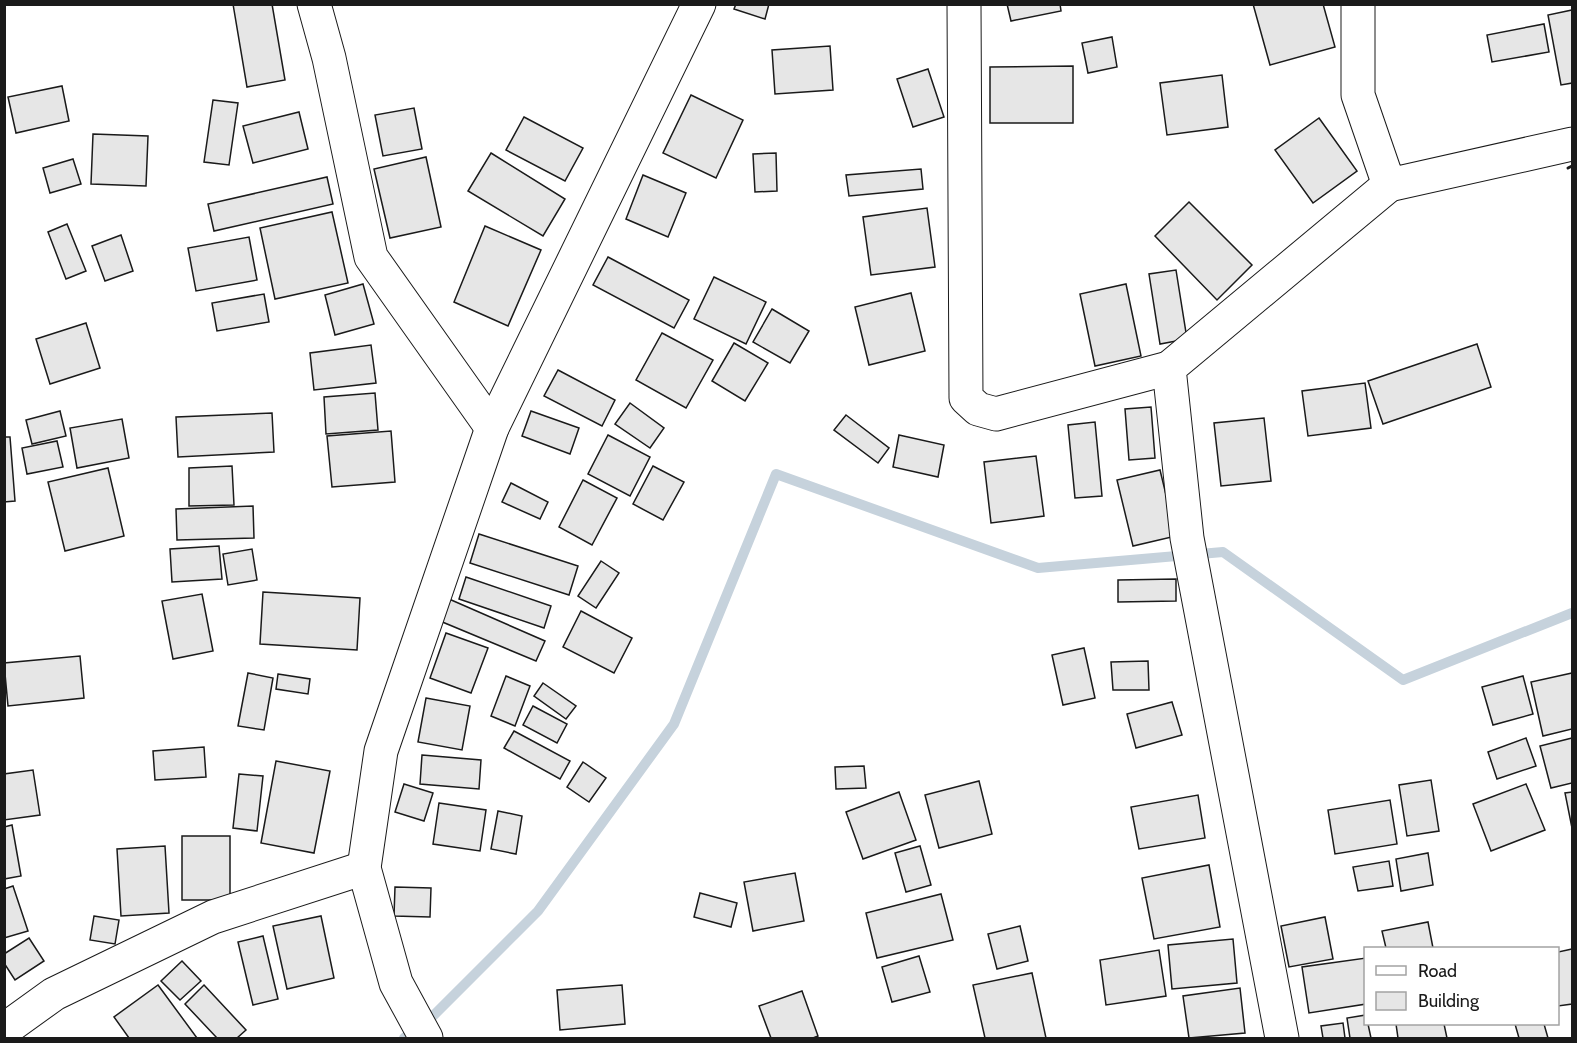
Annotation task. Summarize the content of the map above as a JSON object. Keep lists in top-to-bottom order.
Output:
{
  "legend": ["Road", "Building"]
}
